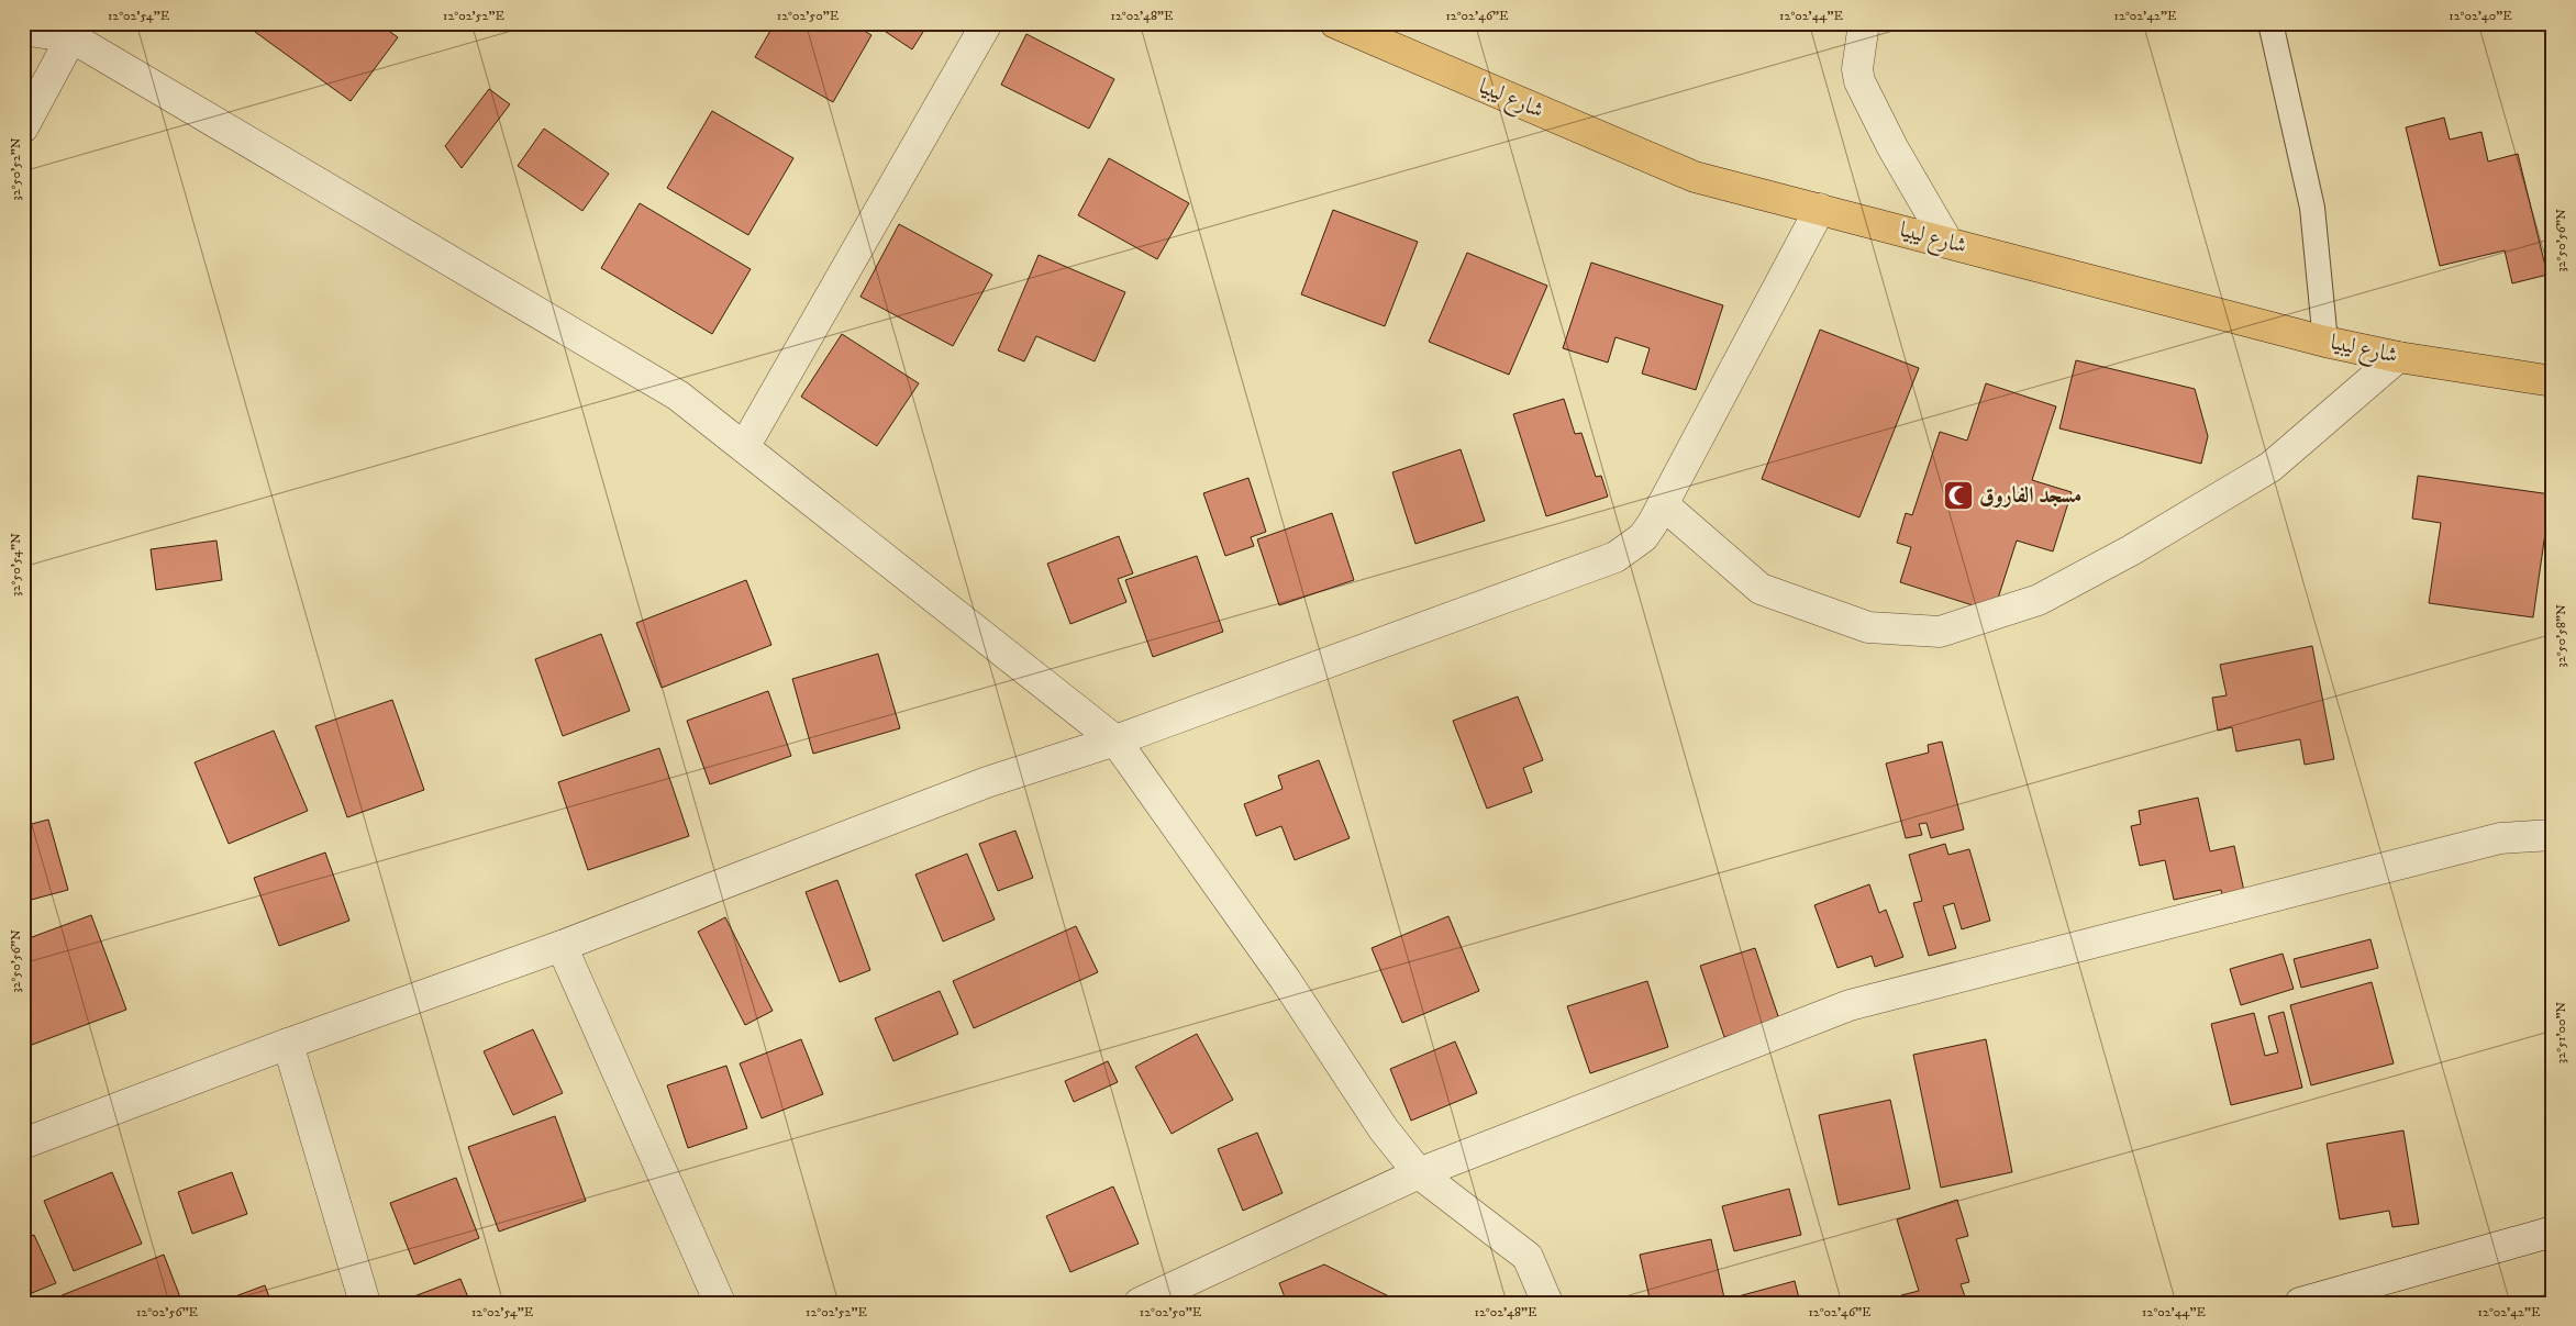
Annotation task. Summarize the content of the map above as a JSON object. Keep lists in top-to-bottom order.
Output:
{
  "streets": {
    "main road": ["شارع ليبيا"]
  },
  "places": {
    "mosque": ["مسجد الفاروق"]
  },
  "coordinates": [
    "12°02'54\"E",
    "12°02'52\"E",
    "12°02'50\"E",
    "12°02'48\"E",
    "12°02'46\"E",
    "12°02'44\"E",
    "12°02'42\"E",
    "12°02'40\"E",
    "32°50'52\"N",
    "32°50'56\"N",
    "32°50'54\"N",
    "32°50'58\"N",
    "32°51'00\"N",
    "12°02'56\"E"
  ]
}
